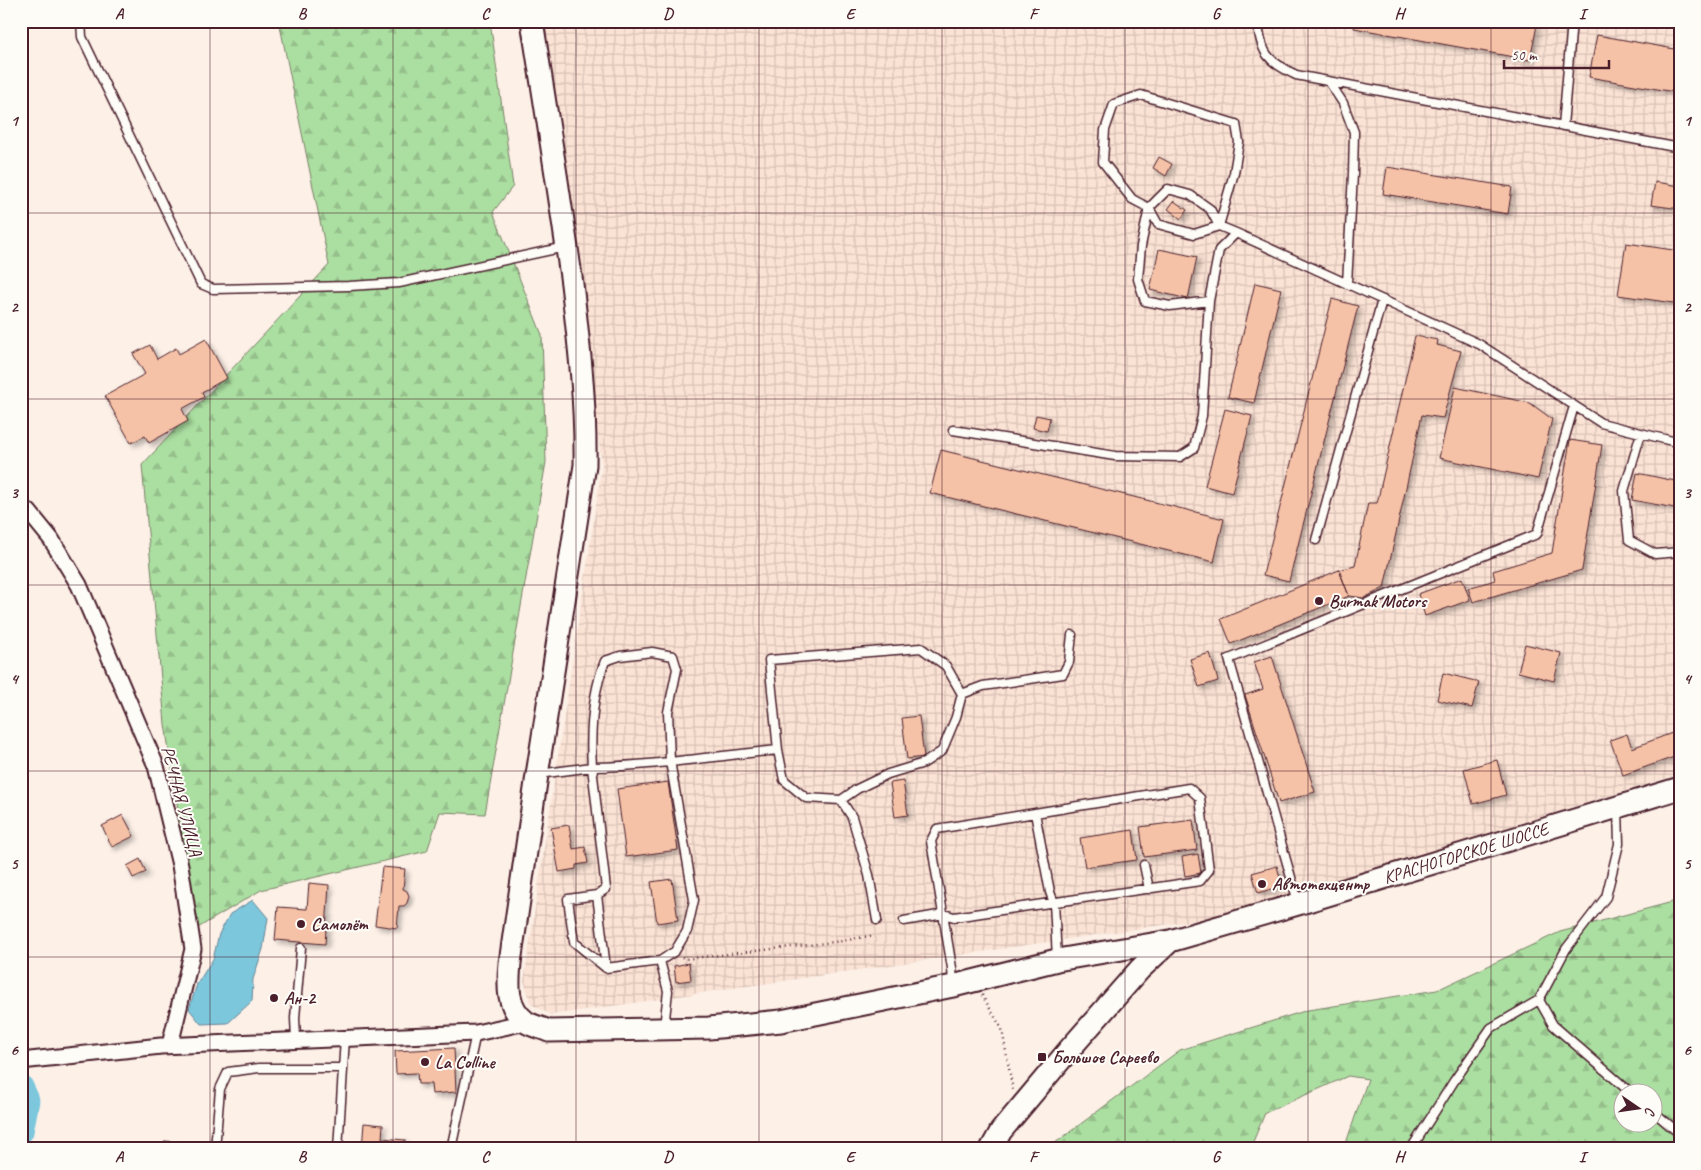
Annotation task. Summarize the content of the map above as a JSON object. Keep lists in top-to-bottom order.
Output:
{
  "streets": {
    "street": ["РЕЧНАЯ УЛИЦА", "КРАСНОГОРСКОЕ ШОССЕ"]
  },
  "places": {
    "other": [
      "Burmak Motors",
      "Автотехцентр",
      "Самолёт",
      "Ан-2",
      "La Colline"
    ],
    "transit": ["Большое Сареево"]
  },
  "scale_bar": "50 m",
  "north": "right",
  "grid": {
    "columns": [
      "A",
      "B",
      "C",
      "D",
      "E",
      "F",
      "G",
      "H",
      "I"
    ],
    "rows": [
      "1",
      "2",
      "3",
      "4",
      "5",
      "6"
    ]
  }
}
